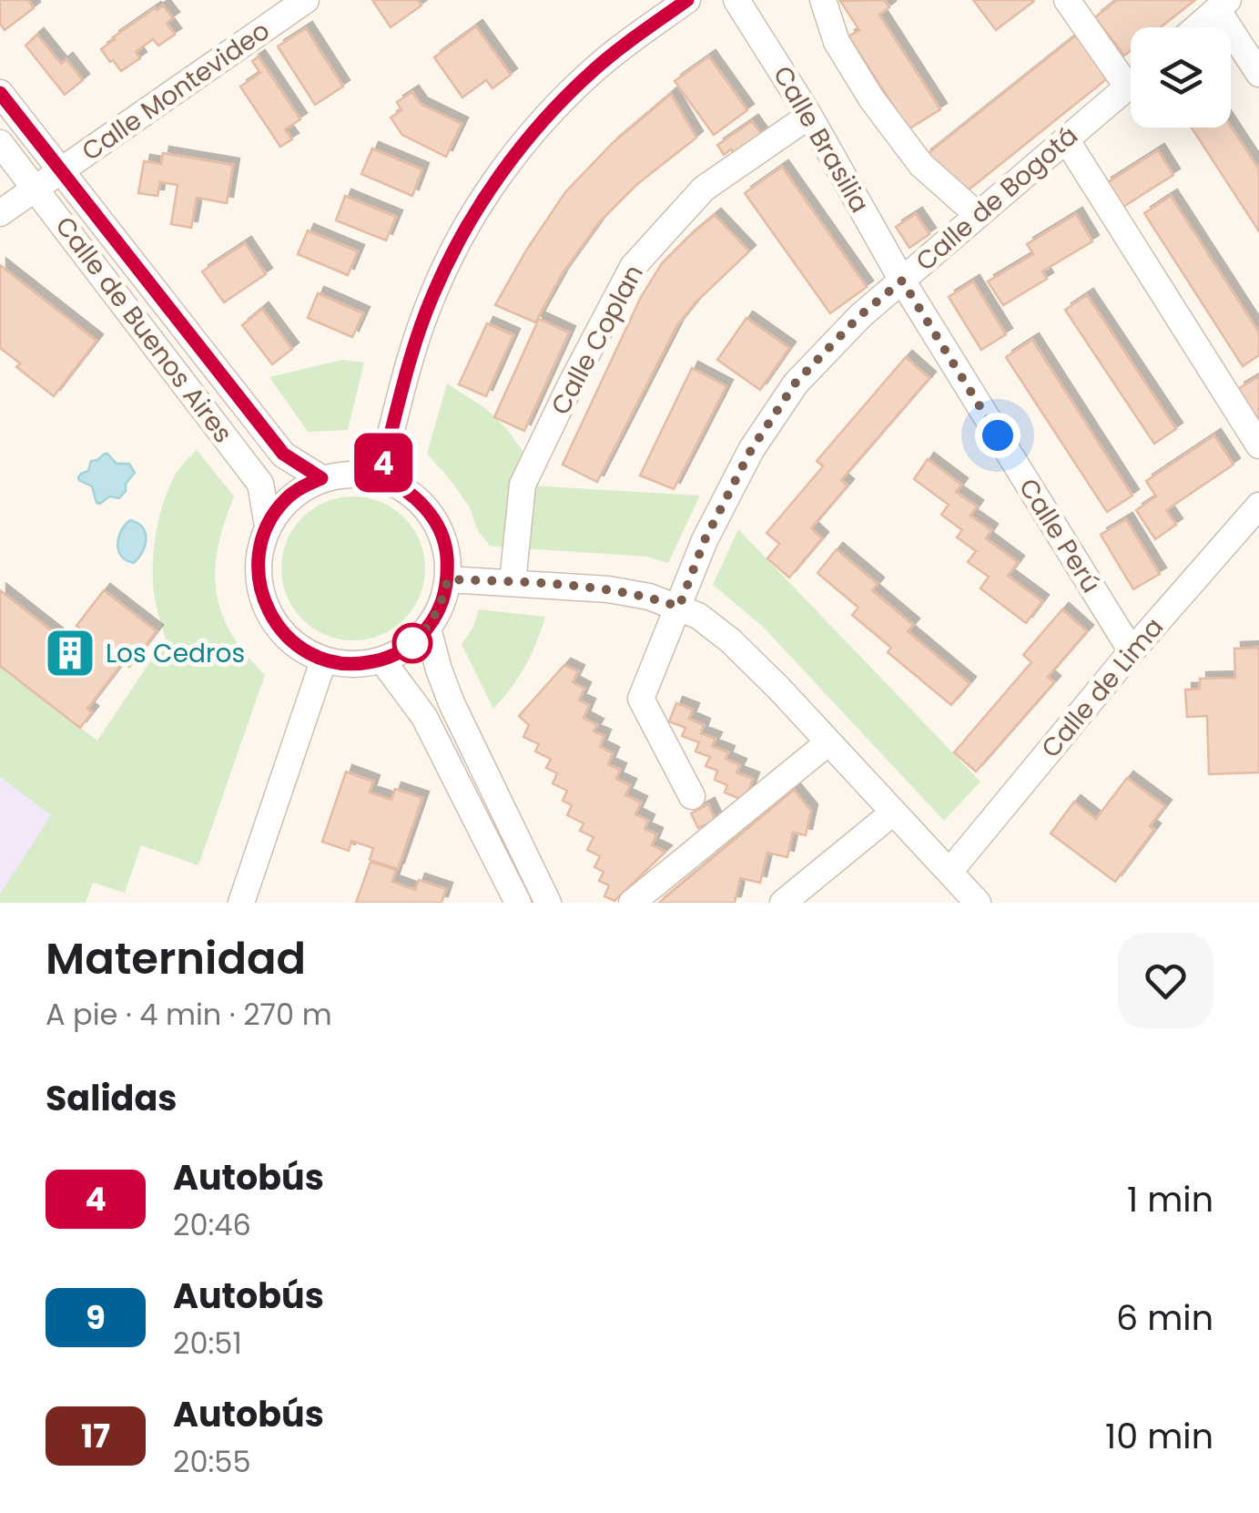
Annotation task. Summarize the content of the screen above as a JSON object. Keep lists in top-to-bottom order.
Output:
{
  "streets": {
    "street": [
      "Calle Montevideo",
      "Calle Brasilia",
      "Calle de Bogotá",
      "Calle de Buenos Aires",
      "Calle Coplan",
      "Calle Perú",
      "Calle de Lima"
    ]
  },
  "crossings": [
    ["Calle Montevideo", "Calle de Buenos Aires"],
    ["Calle Brasilia", "Calle de Bogotá"],
    ["Calle Brasilia", "Calle Coplan"],
    ["Calle Brasilia", "Calle Perú"],
    ["Calle de Bogotá", "Calle Perú"],
    ["Calle Perú", "Calle de Lima"]
  ],
  "places": {
    "building": ["Los Cedros"]
  },
  "lines": ["bus line 4"],
  "page": {
    "on_map": "4",
    "heading": [
      ["Maternidad", "A pie · 4 min · 270 m"],
      "Salidas"
    ],
    "list": [
      {
        "mark": "4",
        "name": "Autobús",
        "note": "20:46",
        "value": "1 min"
      },
      {
        "mark": "9",
        "name": "Autobús",
        "note": "20:51",
        "value": "6 min"
      },
      {
        "mark": "17",
        "name": "Autobús",
        "note": "20:55",
        "value": "10 min"
      }
    ]
  }
}
